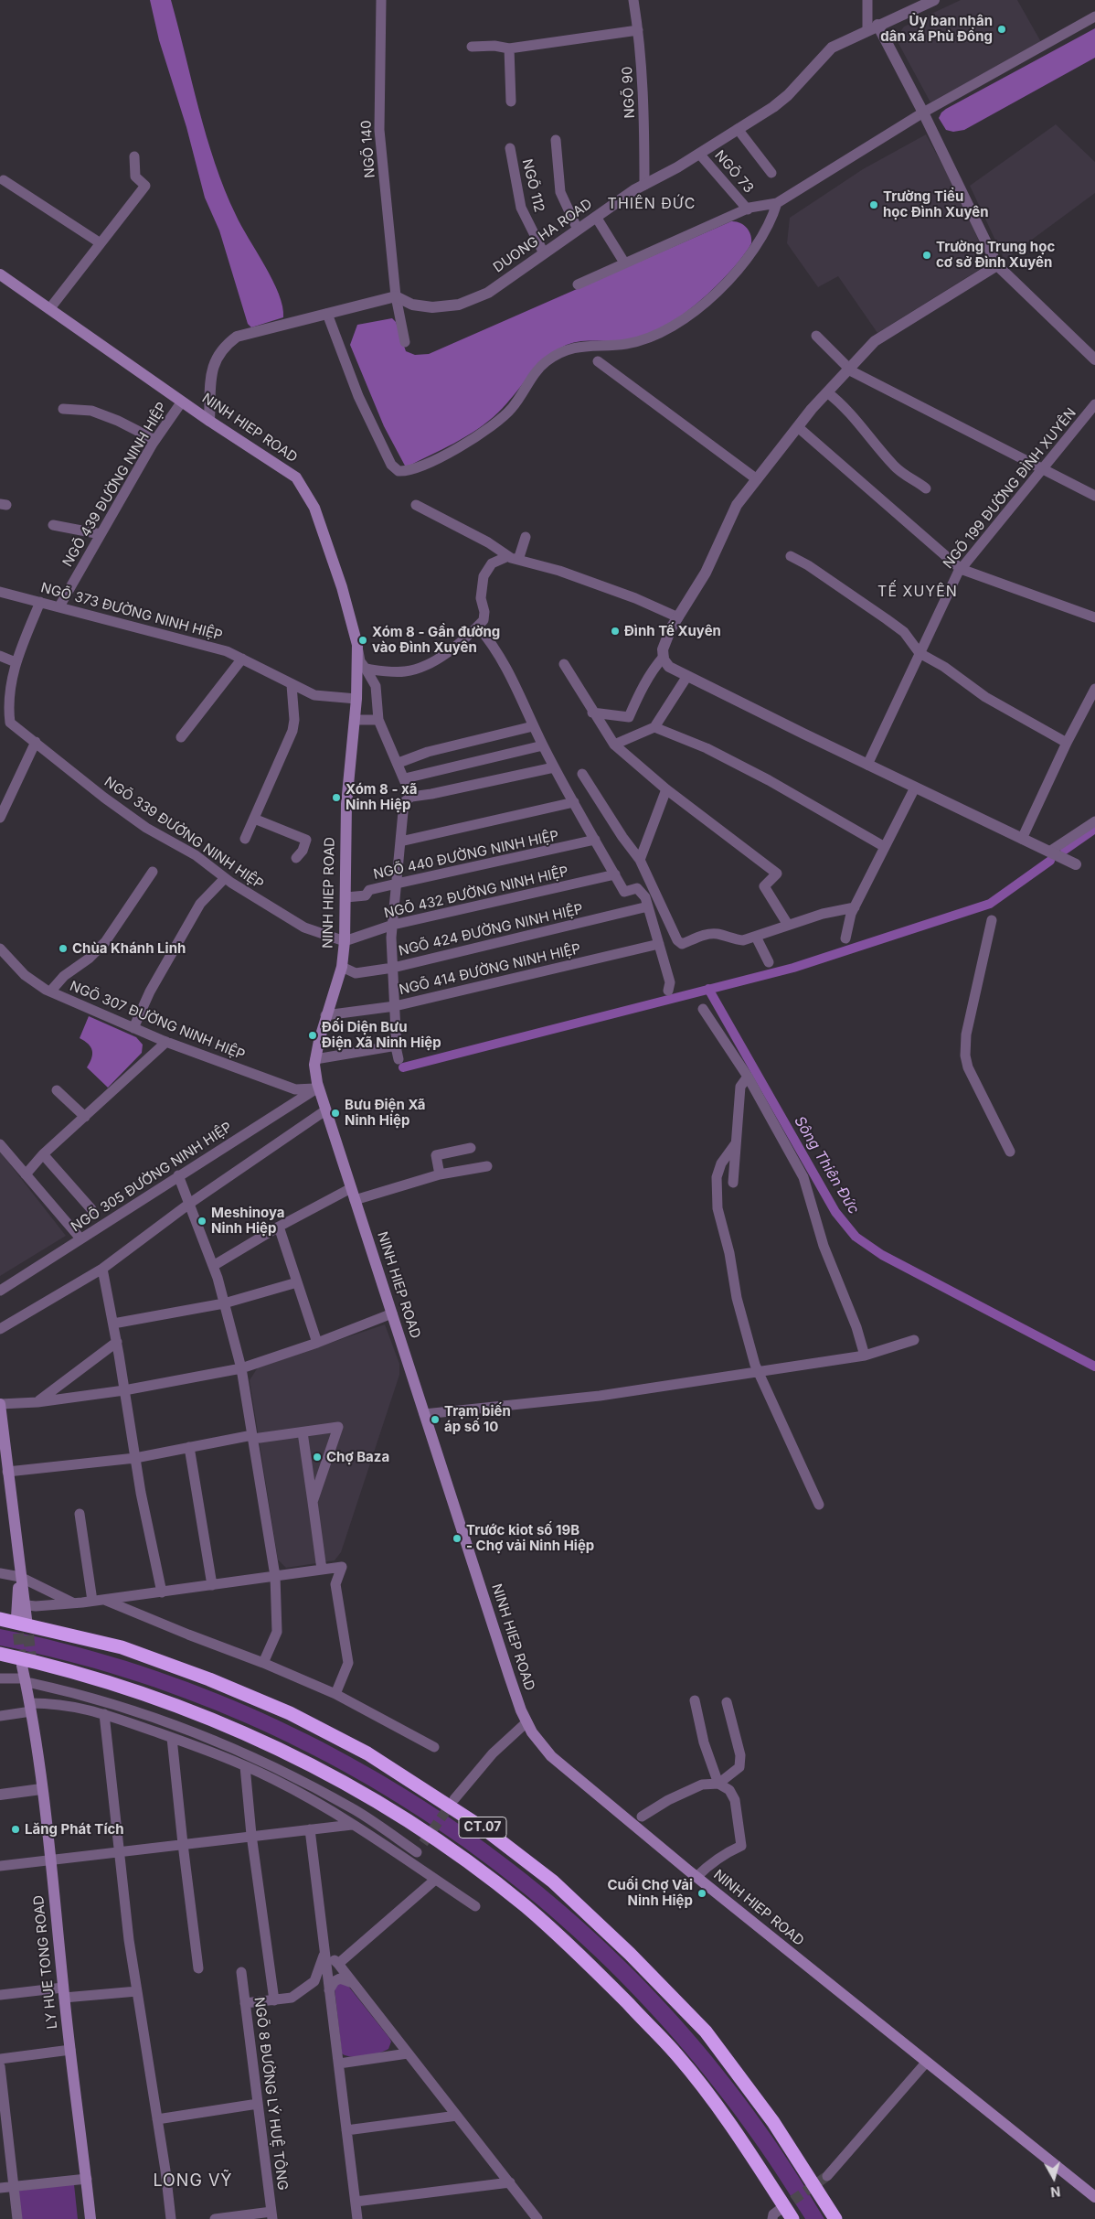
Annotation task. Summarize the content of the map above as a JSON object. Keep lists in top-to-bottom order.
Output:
{
  "streets": {
    "highway": ["CT.07"],
    "main road": ["NINH HIEP ROAD", "LY HUE TONG ROAD"],
    "street": [
      "NGÕ 90",
      "NGÕ 140",
      "NGÕ 73",
      "NGÕ 112",
      "DUONG HA ROAD",
      "NGÕ 439 ĐƯỜNG NINH HIỆP",
      "NGÕ 199 ĐƯỜNG ĐÌNH XUYÊN",
      "NGÕ 373 ĐƯỜNG NINH HIỆP",
      "NGÕ 339 ĐƯỜNG NINH HIỆP",
      "NGÕ 440 ĐƯỜNG NINH HIỆP",
      "NGÕ 432 ĐƯỜNG NINH HIỆP",
      "NGÕ 424 ĐƯỜNG NINH HIỆP",
      "NGÕ 414 ĐƯỜNG NINH HIỆP",
      "NGÕ 307 ĐƯỜNG NINH HIỆP",
      "NGÕ 305 ĐƯỜNG NINH HIỆP",
      "NGÕ 8 ĐƯỜNG LÝ HUỆ TÔNG"
    ]
  },
  "crossings": [
    ["NGÕ 90", "DUONG HA ROAD"],
    ["NGÕ 140", "DUONG HA ROAD"],
    ["NGÕ 73", "DUONG HA ROAD"],
    ["NGÕ 112", "DUONG HA ROAD"],
    ["NINH HIEP ROAD", "NGÕ 439 ĐƯỜNG NINH HIỆP"],
    ["NINH HIEP ROAD", "NGÕ 373 ĐƯỜNG NINH HIỆP"],
    ["NINH HIEP ROAD", "NGÕ 339 ĐƯỜNG NINH HIỆP"],
    ["NINH HIEP ROAD", "NGÕ 440 ĐƯỜNG NINH HIỆP"],
    ["NINH HIEP ROAD", "NGÕ 432 ĐƯỜNG NINH HIỆP"],
    ["NINH HIEP ROAD", "NGÕ 424 ĐƯỜNG NINH HIỆP"],
    ["NINH HIEP ROAD", "NGÕ 414 ĐƯỜNG NINH HIỆP"],
    ["NINH HIEP ROAD", "NGÕ 307 ĐƯỜNG NINH HIỆP"],
    ["NINH HIEP ROAD", "NGÕ 305 ĐƯỜNG NINH HIỆP"],
    ["NGÕ 439 ĐƯỜNG NINH HIỆP", "NGÕ 373 ĐƯỜNG NINH HIỆP"],
    ["NGÕ 373 ĐƯỜNG NINH HIỆP", "NGÕ 339 ĐƯỜNG NINH HIỆP"],
    ["NGÕ 339 ĐƯỜNG NINH HIỆP", "NGÕ 432 ĐƯỜNG NINH HIỆP"],
    ["NGÕ 307 ĐƯỜNG NINH HIỆP", "NGÕ 305 ĐƯỜNG NINH HIỆP"]
  ],
  "districts": ["THIÊN ĐỨC", "TẾ XUYÊN", "LONG VỸ"],
  "water": ["Sông Thiên Đức"],
  "places": [
    "Ủy ban nhân dân xã Phù Đổng",
    "Trường Tiểu học Đình Xuyên",
    "Trường Trung học cơ sở Đình Xuyên",
    "Đình Tế Xuyên",
    "Xóm 8 - Gần đường vào Đình Xuyên",
    "Xóm 8 - xã Ninh Hiệp",
    "Chùa Khánh Linh",
    "Đối Diện Bưu Điện Xã Ninh Hiệp",
    "Bưu Điện Xã Ninh Hiệp",
    "Meshinoya Ninh Hiệp",
    "Trạm biến áp số 10",
    "Chợ Baza",
    "Trước kiot số 19B - Chợ vải Ninh Hiệp",
    "Lăng Phát Tích",
    "Cuối Chợ Vải Ninh Hiệp"
  ],
  "north": "bottom"
}
